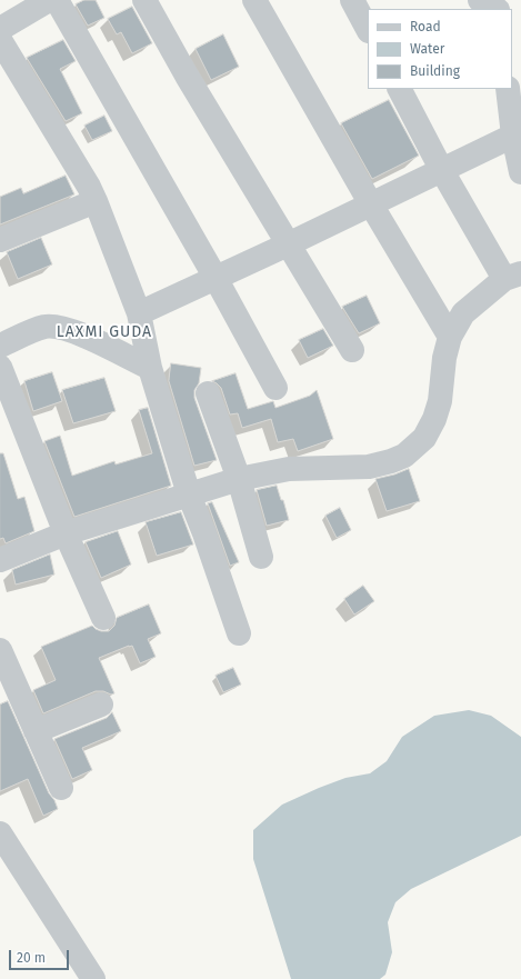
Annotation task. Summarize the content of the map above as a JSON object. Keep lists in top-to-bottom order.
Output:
{
  "districts": ["LAXMI GUDA"],
  "legend": ["Road", "Water", "Building"],
  "scale_bar": "20 m"
}
